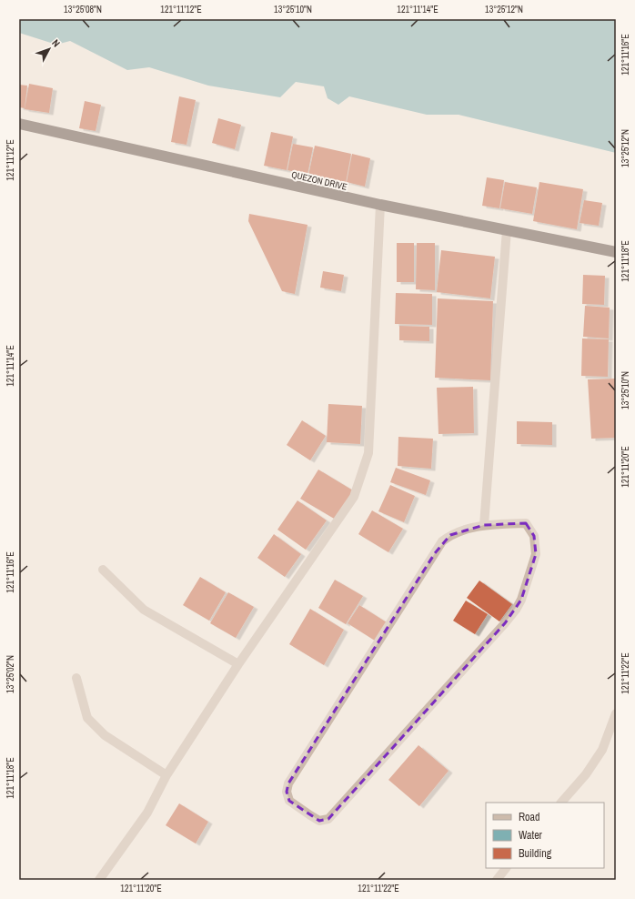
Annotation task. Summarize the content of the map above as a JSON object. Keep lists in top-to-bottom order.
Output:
{
  "streets": {
    "highway": ["QUEZON DRIVE"]
  },
  "legend": ["Road", "Water", "Building"],
  "north": "top right",
  "coordinates": [
    "13°25'08\"N",
    "121°11'12\"E",
    "13°25'10\"N",
    "121°11'14\"E",
    "13°25'12\"N",
    "121°11'16\"E",
    "121°11'18\"E",
    "121°11'20\"E",
    "121°11'22\"E",
    "13°25'02\"N"
  ]
}
